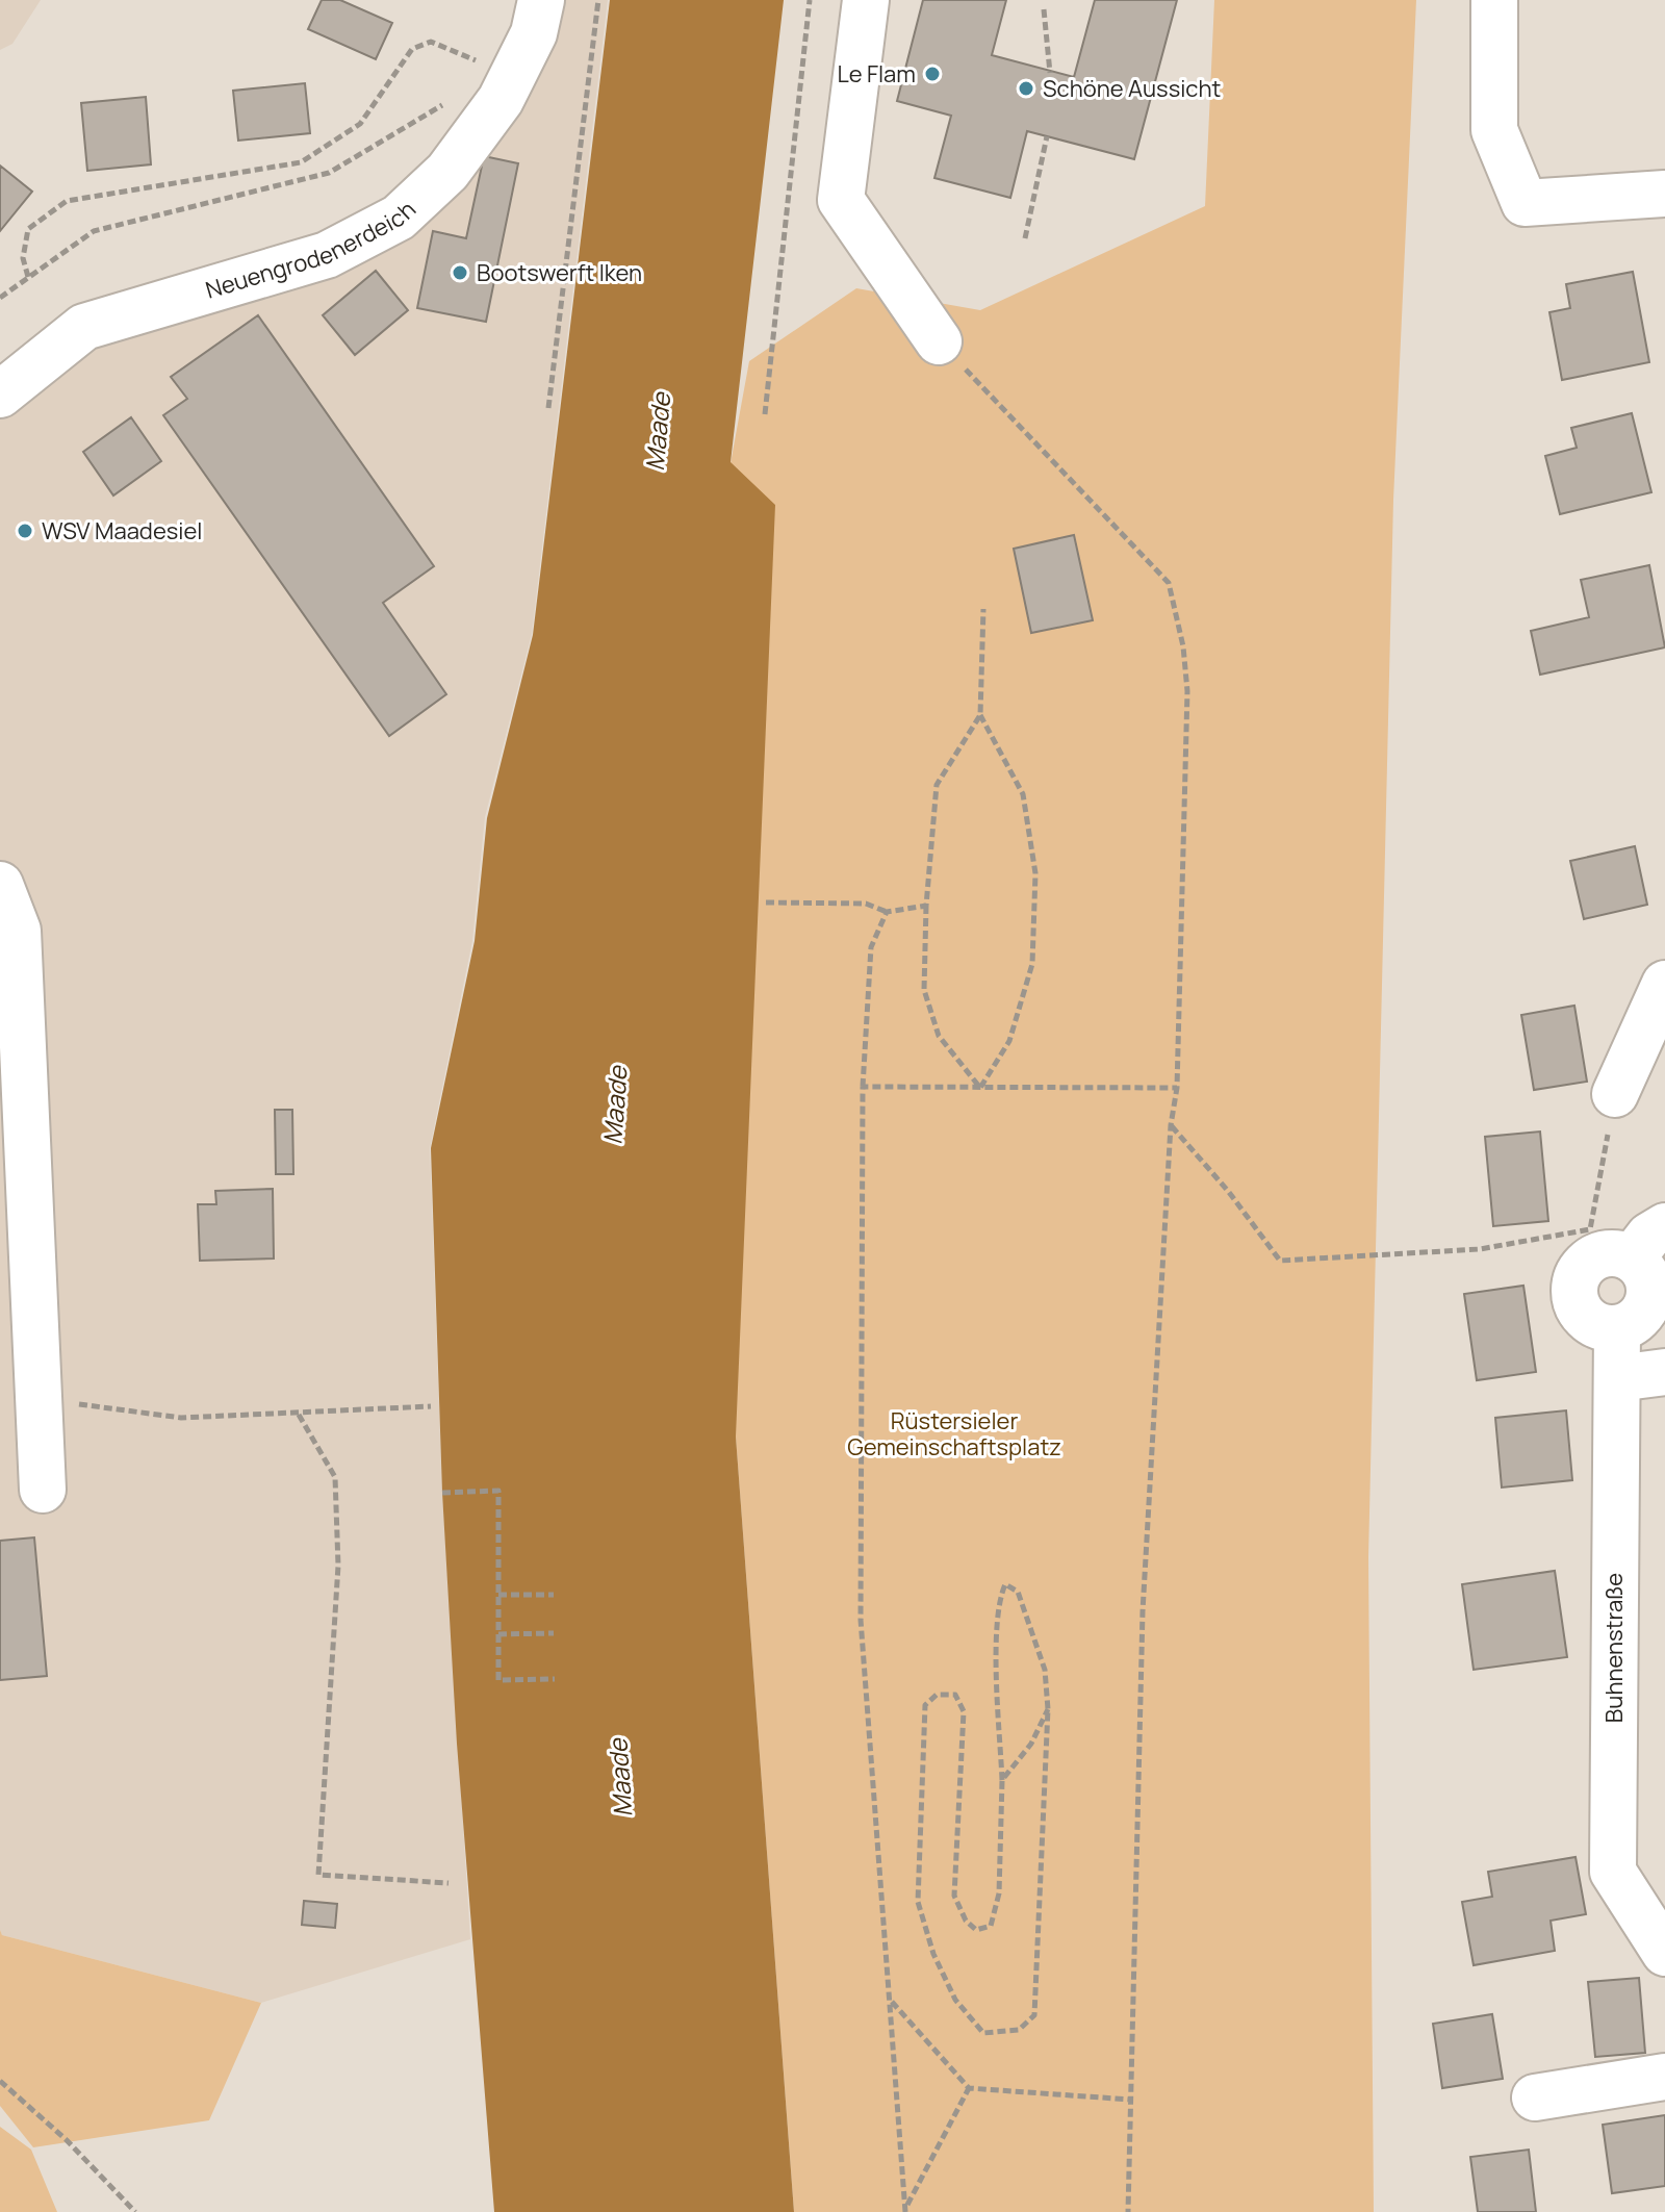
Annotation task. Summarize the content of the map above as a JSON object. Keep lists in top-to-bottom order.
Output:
{
  "streets": {
    "street": ["Neuengrodenerdeich", "Buhnenstraße"]
  },
  "water": ["Maade"],
  "parks": ["Rüstersieler Gemeinschaftsplatz"],
  "places": [
    "Le Flam",
    "Schöne Aussicht",
    "Bootswerft Iken",
    "WSV Maadesiel"
  ]
}
